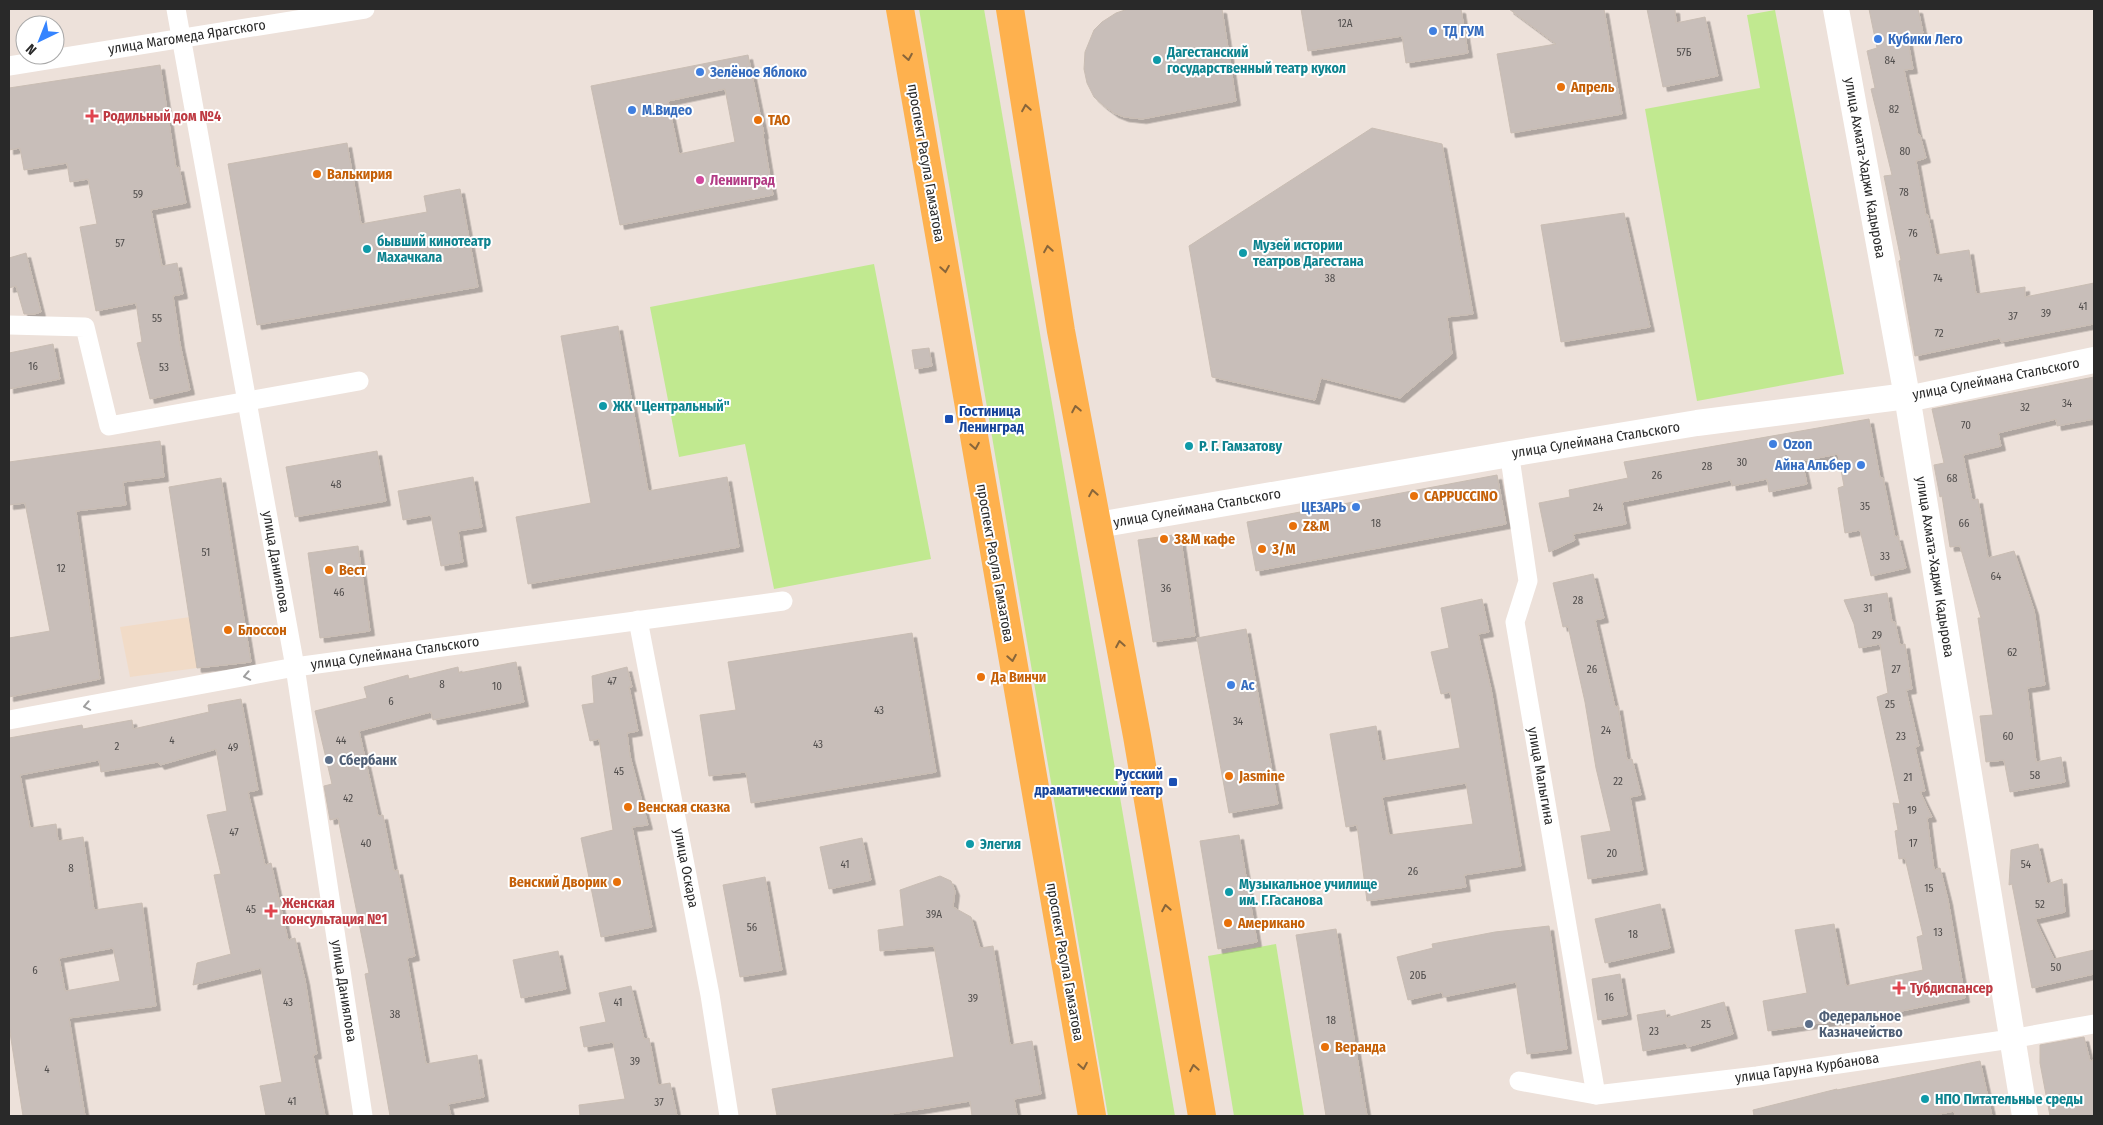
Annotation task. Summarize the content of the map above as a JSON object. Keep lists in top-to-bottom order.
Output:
{
  "streets": {
    "main road": ["проспект Расула Гамзатова", "улица Ахмата-Хаджи Кадырова", "улица Сулеймана Стальского"],
    "street": [
      "улица Магомеда Ярагского",
      "улица Даниялова",
      "улица Малыгина",
      "улица Оскара",
      "улица Гаруна Курбанова"
    ]
  },
  "crossings": [
    ["улица Магомеда Ярагского", "улица Даниялова"],
    ["улица Ахмата-Хаджи Кадырова", "улица Сулеймана Стальского"],
    ["улица Ахмата-Хаджи Кадырова", "улица Гаруна Курбанова"],
    ["улица Сулеймана Стальского", "улица Даниялова"],
    ["улица Сулеймана Стальского", "улица Малыгина"],
    ["улица Сулеймана Стальского", "улица Оскара"],
    ["улица Малыгина", "улица Гаруна Курбанова"]
  ],
  "places": {
    "other": [
      "ТД ГУМ",
      "Кубики Лего",
      "Дагестанский государственный театр кукол",
      "Зелёное Яблоко",
      "Апрель",
      "М.Видео",
      "ТАО",
      "Валькирия",
      "Ленинград",
      "бывший кинотеатр Махачкала",
      "Музей истории театров Дагестана",
      "ЖК \"Центральный\"",
      "Ozon",
      "Р. Г. Гамзатову",
      "Айна Альбер",
      "CAPPUCCINO",
      "ЦЕЗАРЬ",
      "Z&M",
      "З&М кафе",
      "З/М",
      "Вест",
      "Блоссон",
      "Да Винчи",
      "Ас",
      "Сбербанк",
      "Jasmine",
      "Венская сказка",
      "Элегия",
      "Венский Дворик",
      "Музыкальное училище им. Г.Гасанова",
      "Американо",
      "Федеральное Казначейство",
      "Веранда",
      "НПО Питательные среды"
    ],
    "health": ["Родильный дом №4", "Женская консультация №1", "Тубдиспансер"],
    "transit": ["Гостиница Ленинград", "Русский драматический театр"]
  },
  "house_numbers": [
    "12А",
    "57Б",
    "84",
    "82",
    "80",
    "78",
    "59",
    "76",
    "57",
    "38",
    "74",
    "41",
    "39",
    "37",
    "55",
    "72",
    "16",
    "53",
    "34",
    "32",
    "70",
    "30",
    "28",
    "26",
    "68",
    "48",
    "35",
    "24",
    "18",
    "66",
    "51",
    "33",
    "12",
    "64",
    "36",
    "46",
    "28",
    "31",
    "29",
    "62",
    "26",
    "27",
    "47",
    "8",
    "10",
    "6",
    "25",
    "43",
    "34",
    "24",
    "23",
    "60",
    "4",
    "44",
    "43",
    "2",
    "49",
    "45",
    "58",
    "21",
    "22",
    "42",
    "19",
    "47",
    "40",
    "17",
    "20",
    "41",
    "54",
    "8",
    "26",
    "15",
    "52",
    "45",
    "39А",
    "56",
    "13",
    "18",
    "50",
    "6",
    "20Б",
    "16",
    "39",
    "43",
    "41",
    "38",
    "18",
    "25",
    "23",
    "39",
    "4",
    "41",
    "37"
  ],
  "north": "bottom left"
}
